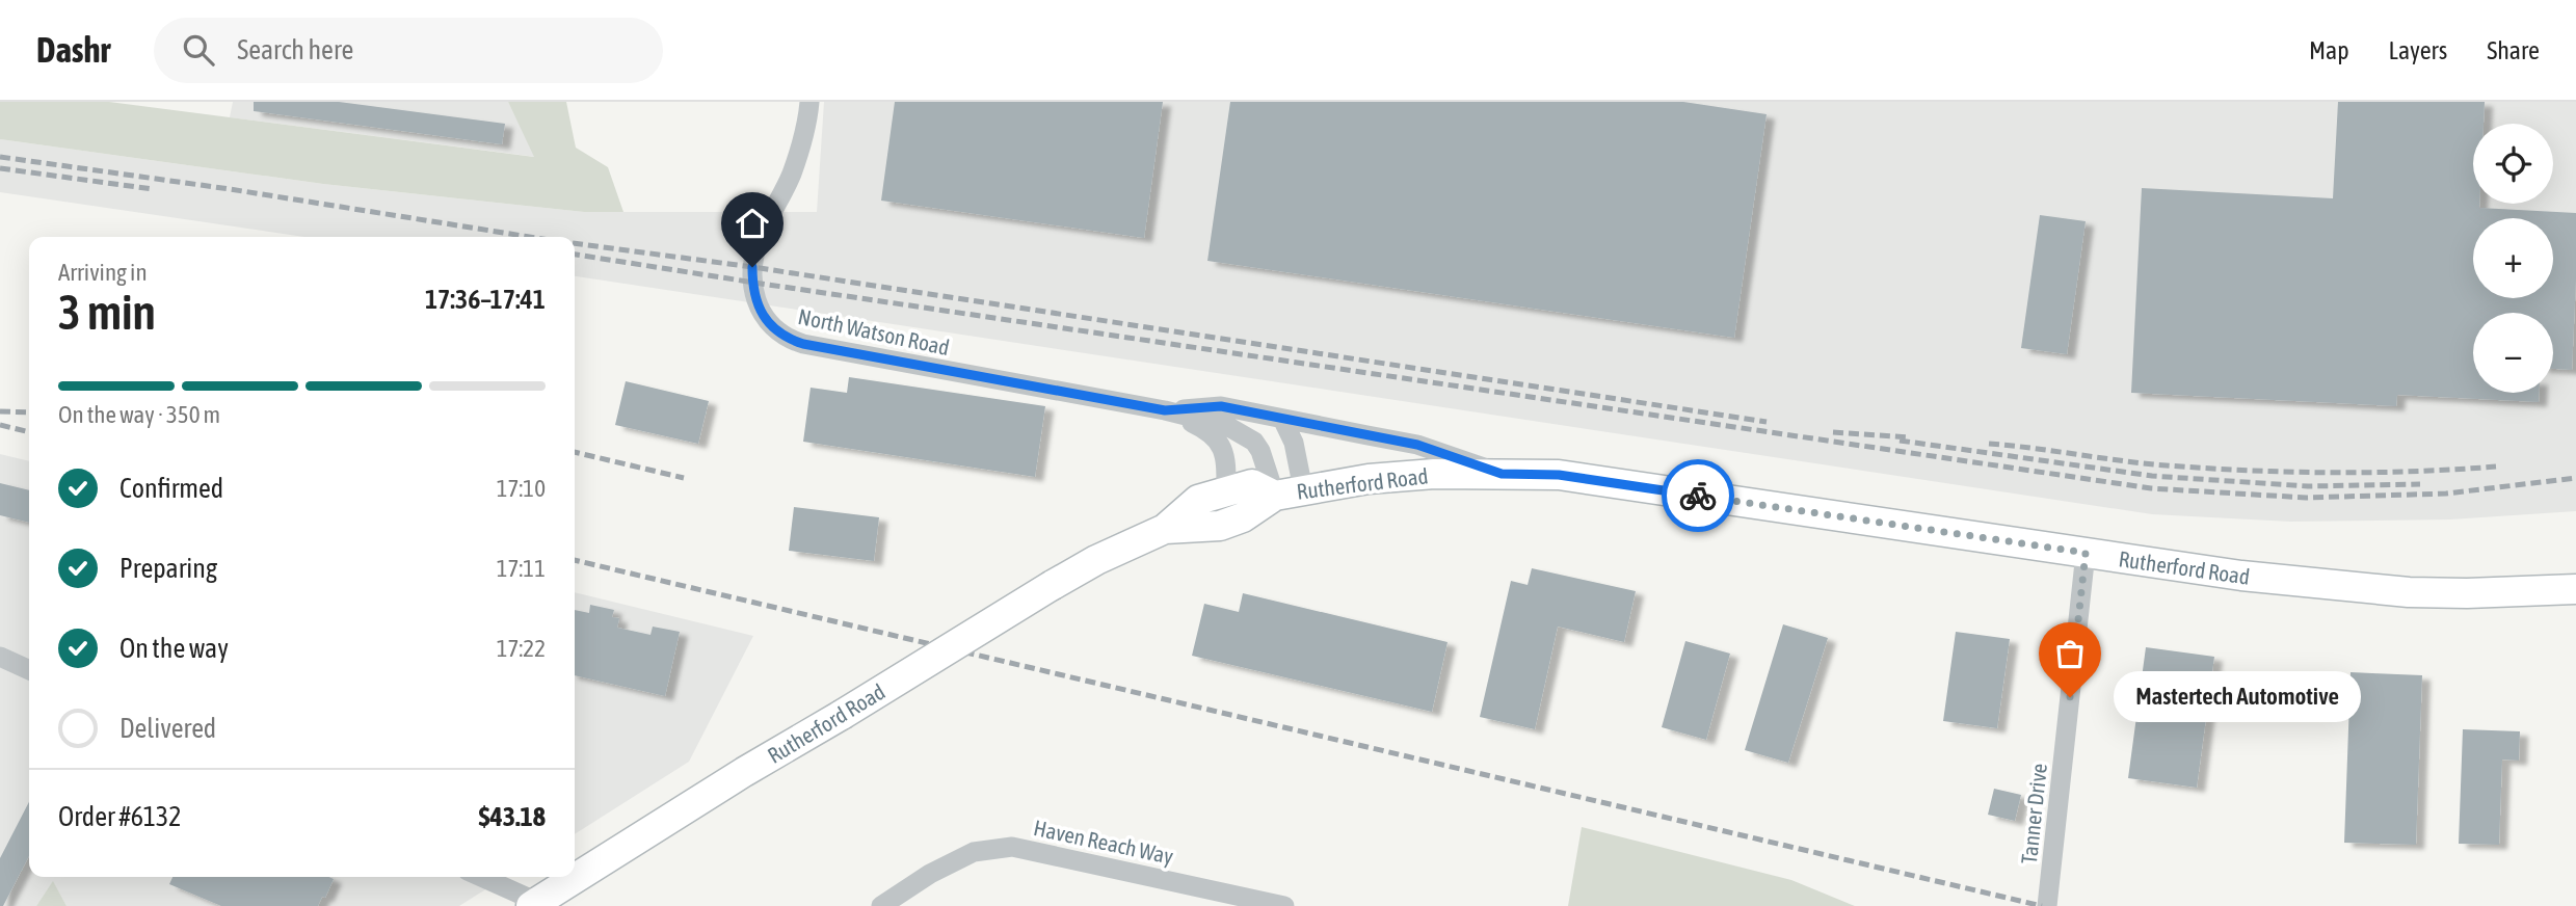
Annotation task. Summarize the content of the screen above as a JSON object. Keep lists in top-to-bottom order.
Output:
{
  "streets": {
    "street": [
      "North Watson Road",
      "Rutherford Road",
      "Tanner Drive",
      "Haven Reach Way"
    ]
  },
  "crossings": [
    ["North Watson Road", "Rutherford Road"],
    ["Rutherford Road", "Tanner Drive"]
  ],
  "places": ["Mastertech Automotive"],
  "page": {
    "header": "Dashr",
    "search": "Search here",
    "nav": ["Map", "Layers", "Share"],
    "map_buttons": ["+", "−"],
    "heading": ["3 min", "Arriving in", "17:36–17:41"],
    "panel": ["Order #6132", "$43.18"],
    "bar": "On the way · 350 m",
    "list": [
      ["Confirmed", "17:10"],
      ["Preparing", "17:11"],
      ["On the way", "17:22"],
      "Delivered"
    ],
    "bubble": "Mastertech Automotive"
  }
}
